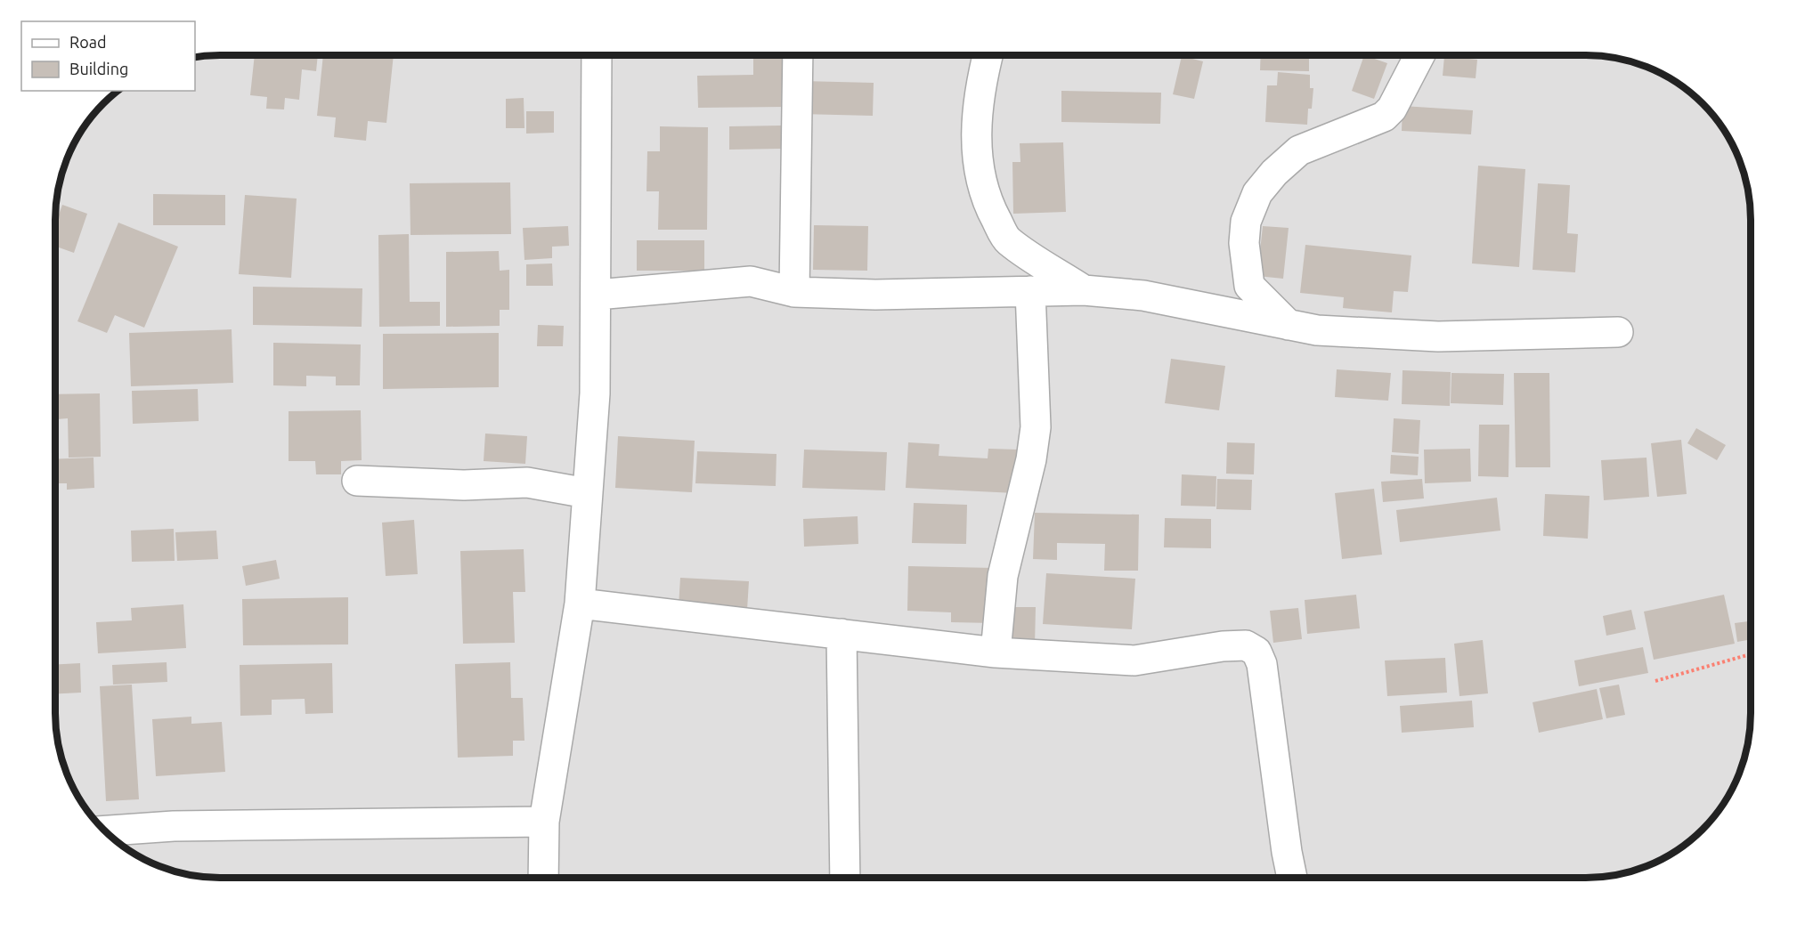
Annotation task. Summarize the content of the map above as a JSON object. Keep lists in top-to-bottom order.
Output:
{
  "legend": ["Road", "Building"]
}
